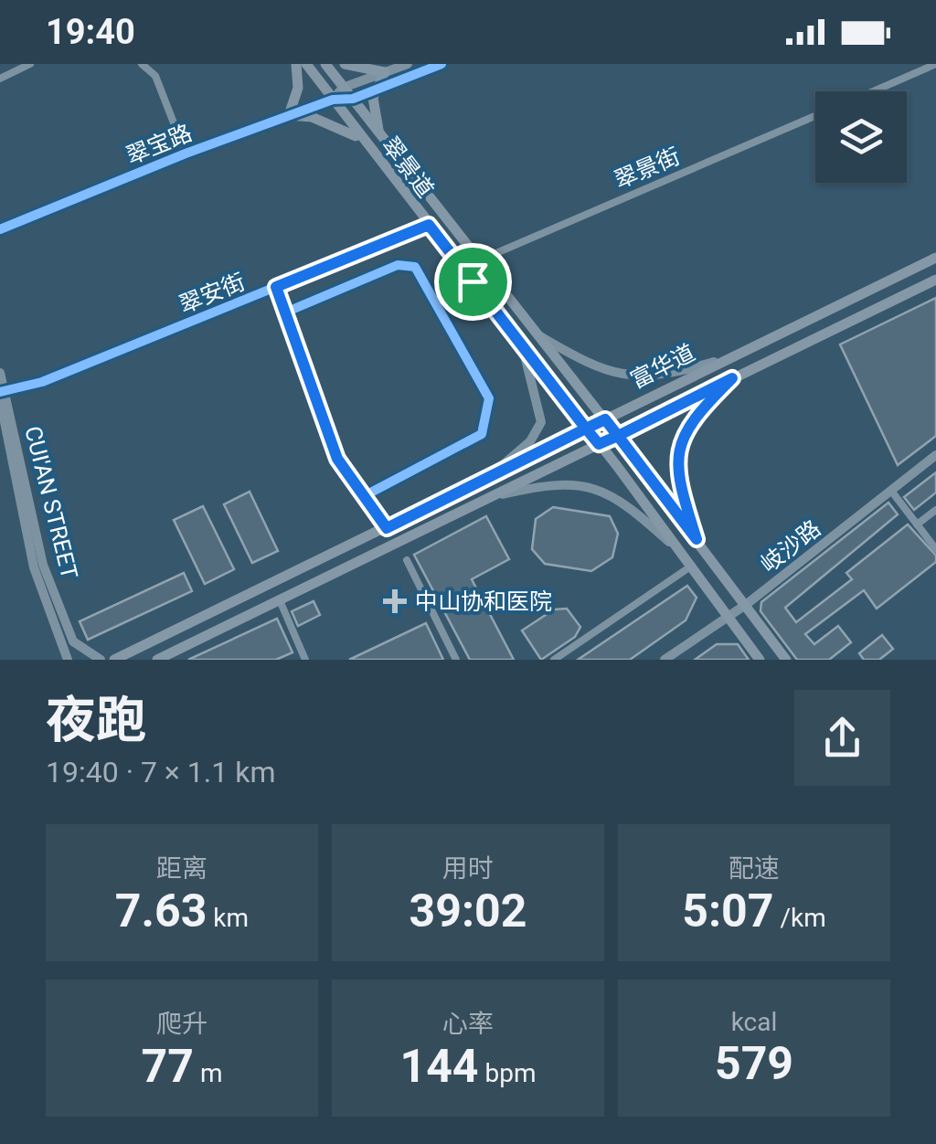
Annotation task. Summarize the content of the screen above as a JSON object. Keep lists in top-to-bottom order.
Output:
{
  "streets": {
    "main road": ["翠景道", "富华道"],
    "street": [
      "翠宝路",
      "翠景街",
      "翠安街",
      "CUI'AN STREET",
      "岐沙路"
    ]
  },
  "crossings": [
    ["翠宝路", "翠景道"],
    ["翠景道", "翠景街"],
    ["翠景道", "翠安街"],
    ["翠景道", "富华道"],
    ["翠景道", "岐沙路"],
    ["翠安街", "CUI'AN STREET"]
  ],
  "places": {
    "health": ["中山协和医院"]
  },
  "page": {
    "status": "19:40",
    "heading": ["夜跑", "19:40 · 7 × 1.1 km"],
    "stats": [
      ["距离", "7.63 km"],
      ["用时", "39:02"],
      ["配速", "5:07 /km"],
      ["爬升", "77 m"],
      ["心率", "144 bpm"],
      ["kcal", "579"]
    ]
  }
}
